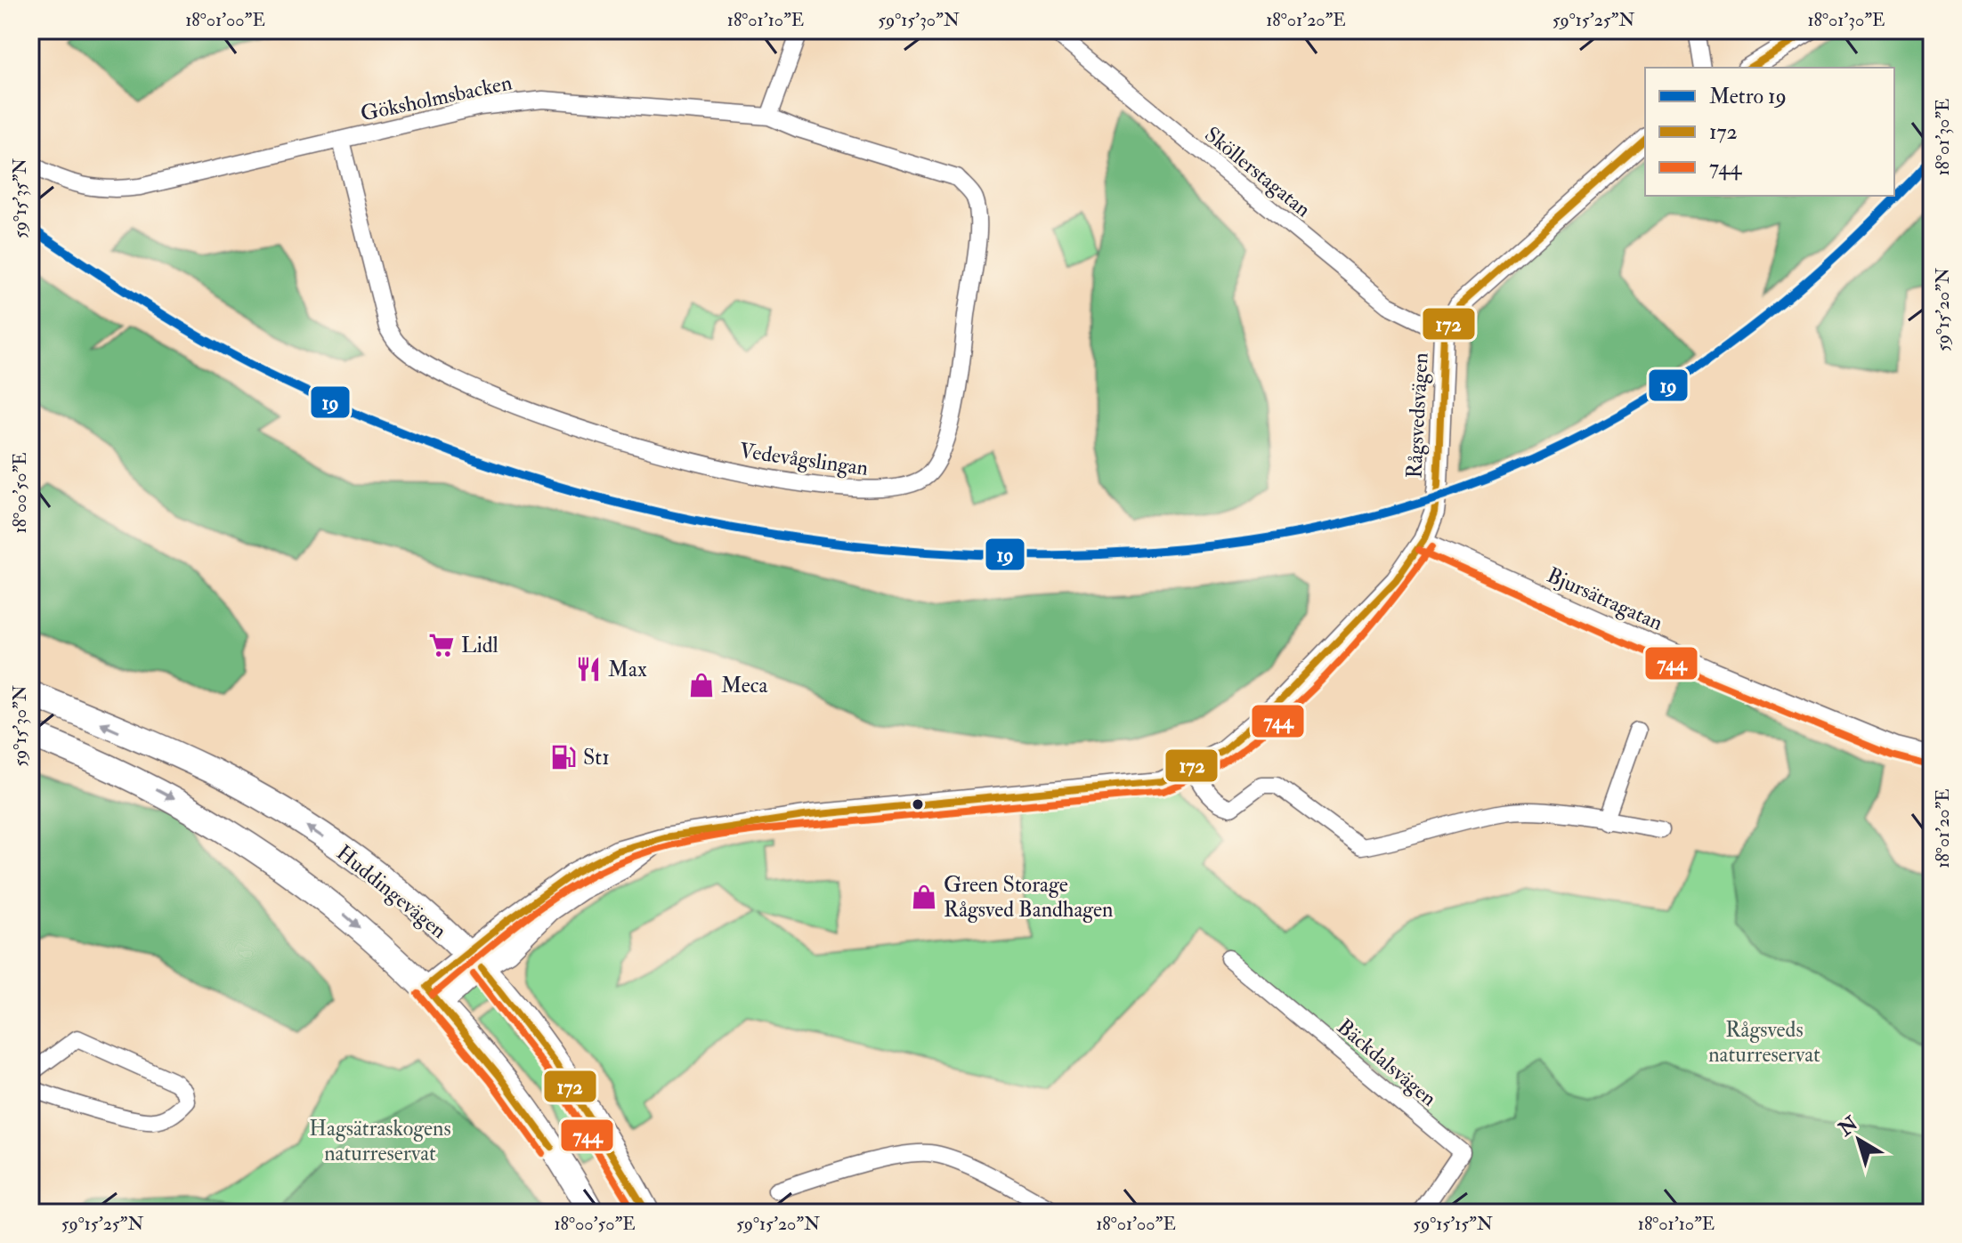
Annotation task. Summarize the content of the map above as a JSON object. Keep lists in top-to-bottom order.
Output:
{
  "streets": {
    "main road": ["Huddingevägen"],
    "street": [
      "Göksholmsbacken",
      "Sköllerstagatan",
      "Rågsvedsvägen",
      "Vedevågslingan",
      "Bjursätragatan",
      "Bäckdalsvägen"
    ]
  },
  "crossings": [
    ["Göksholmsbacken", "Vedevågslingan"],
    ["Sköllerstagatan", "Rågsvedsvägen"],
    ["Rågsvedsvägen", "Bjursätragatan"],
    ["Rågsvedsvägen", "Huddingevägen"]
  ],
  "parks": ["Rågsveds naturreservat", "Hagsätraskogens naturreservat"],
  "places": {
    "supermarket": ["Lidl"],
    "restaurant": ["Max"],
    "shop": ["Meca", "Green Storage Rågsved Bandhagen"],
    "fuel station": ["St1"]
  },
  "lines": ["transit line 172", "metro line 19", "transit line 744"],
  "legend": ["Metro 19", "172", "744"],
  "north": "top left",
  "coordinates": [
    "18°01'00\"E",
    "18°01'10\"E",
    "59°15'30\"N",
    "18°01'20\"E",
    "59°15'25\"N",
    "18°01'30\"E",
    "59°15'35\"N",
    "59°15'20\"N",
    "18°00'50\"E",
    "59°15'15\"N"
  ]
}
